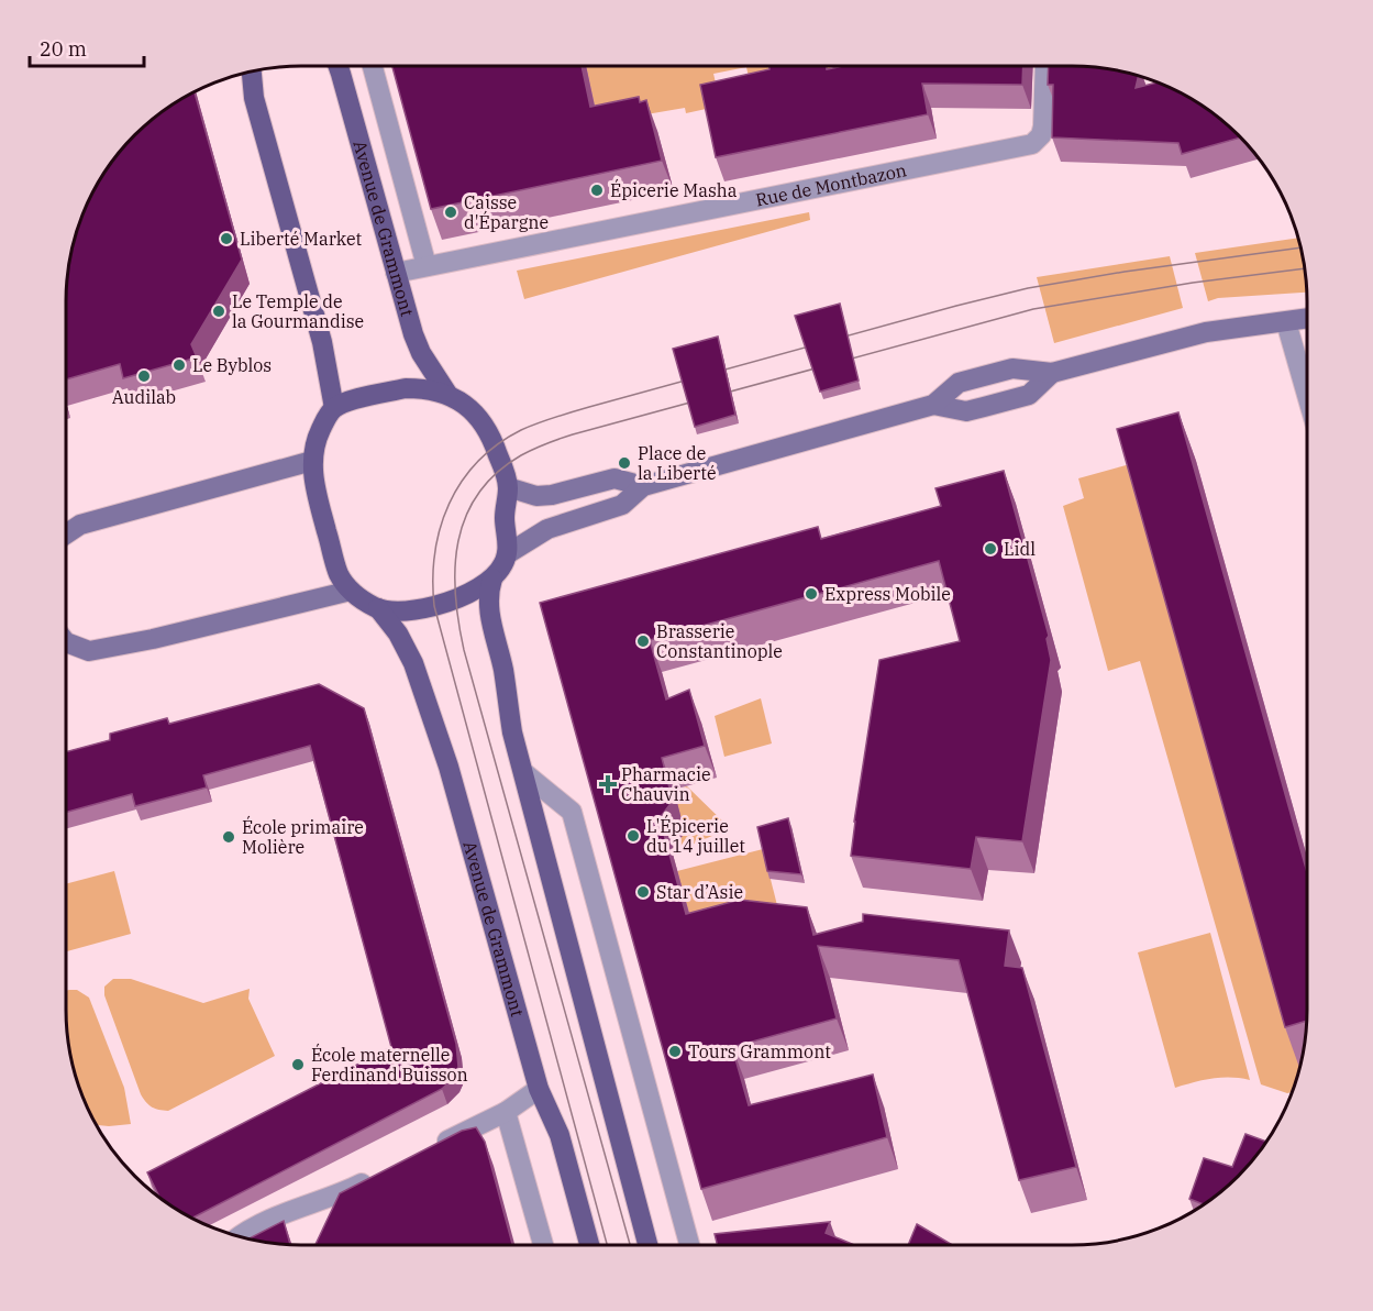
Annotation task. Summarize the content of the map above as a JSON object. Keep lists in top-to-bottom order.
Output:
{
  "streets": {
    "main road": ["Avenue de Grammont"],
    "street": ["Rue de Montbazon"]
  },
  "crossings": [
    ["Rue de Montbazon", "Avenue de Grammont"]
  ],
  "places": {
    "other": [
      "Épicerie Masha",
      "Caisse d'Épargne",
      "Liberté Market",
      "Le Temple de la Gourmandise",
      "Le Byblos",
      "Audilab",
      "Place de la Liberté",
      "Lidl",
      "Express Mobile",
      "Brasserie Constantinople",
      "L'Épicerie du 14 juillet",
      "École primaire Molière",
      "Star d’Asie",
      "Tours Grammont",
      "École maternelle Ferdinand Buisson"
    ],
    "health": ["Pharmacie Chauvin"]
  },
  "scale_bar": "20 m"
}
